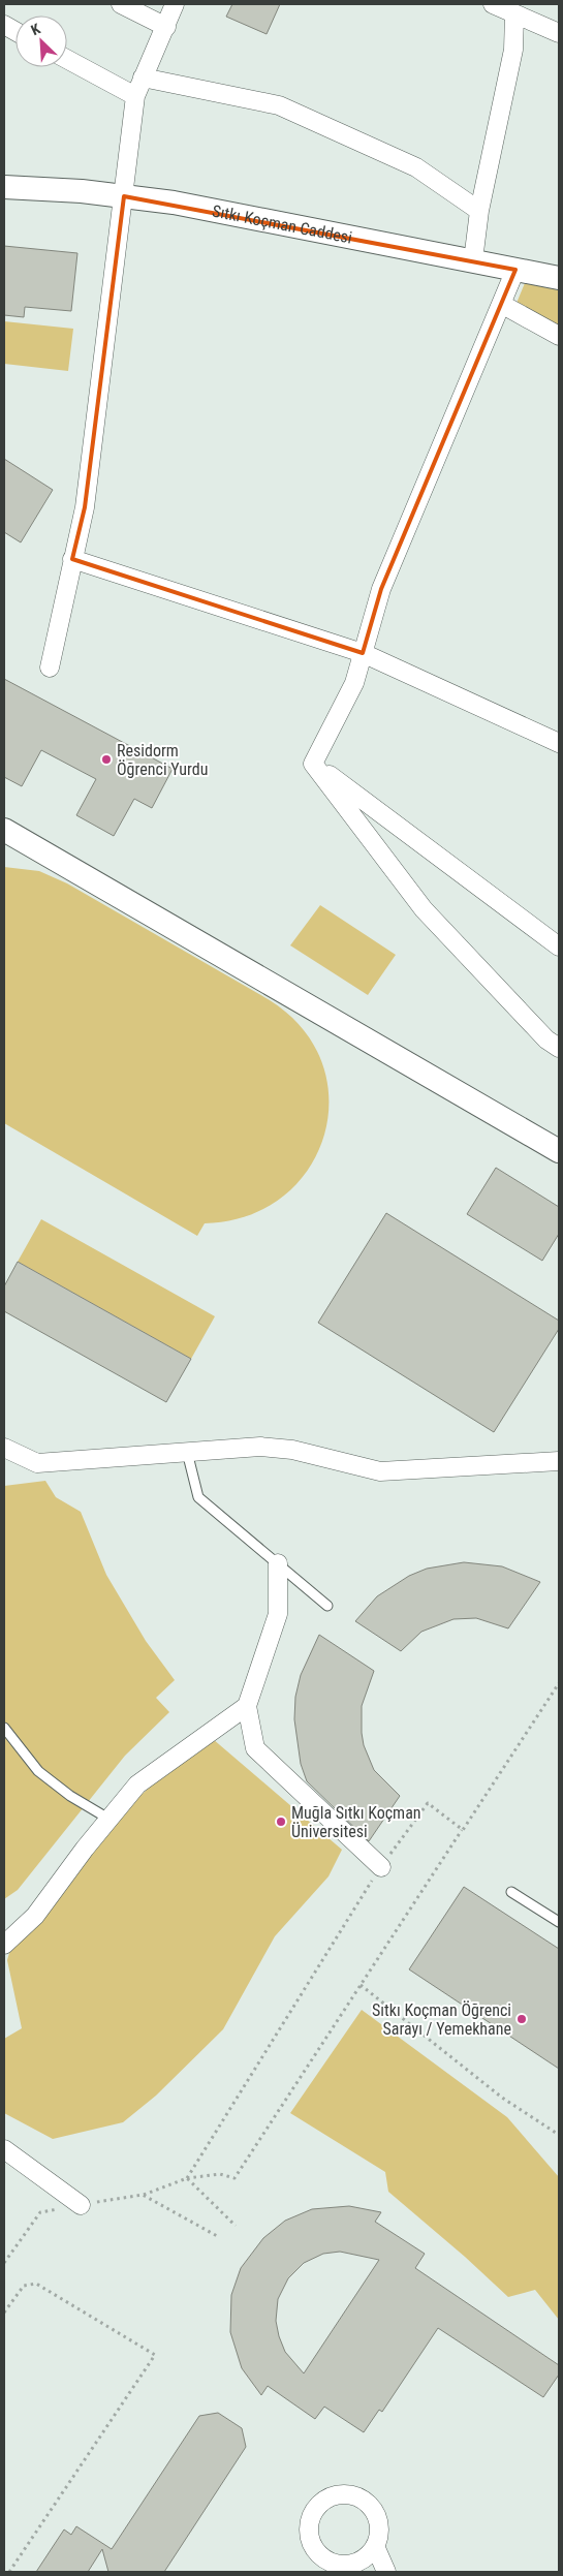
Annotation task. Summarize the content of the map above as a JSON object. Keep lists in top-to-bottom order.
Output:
{
  "streets": {
    "street": ["Sıtkı Koçman Caddesi"]
  },
  "places": ["Residorm Öğrenci Yurdu", "Muğla Sıtkı Koçman Üniversitesi", "Sıtkı Koçman Öğrenci Sarayı / Yemekhane"],
  "north": "top left"
}
